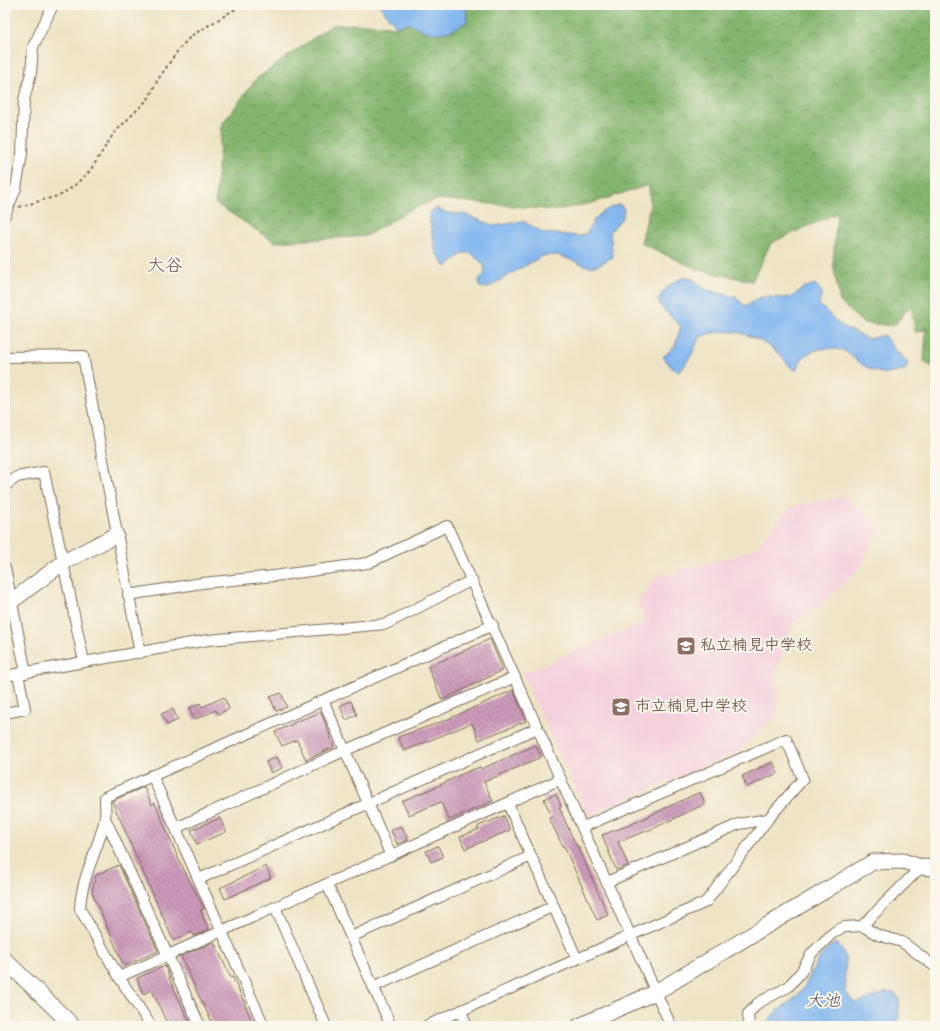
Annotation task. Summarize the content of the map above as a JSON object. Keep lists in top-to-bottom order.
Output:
{
  "districts": ["大谷"],
  "water": ["大池"],
  "places": {
    "school or university": ["私立楠見中学校", "市立楠見中学校"]
  }
}
